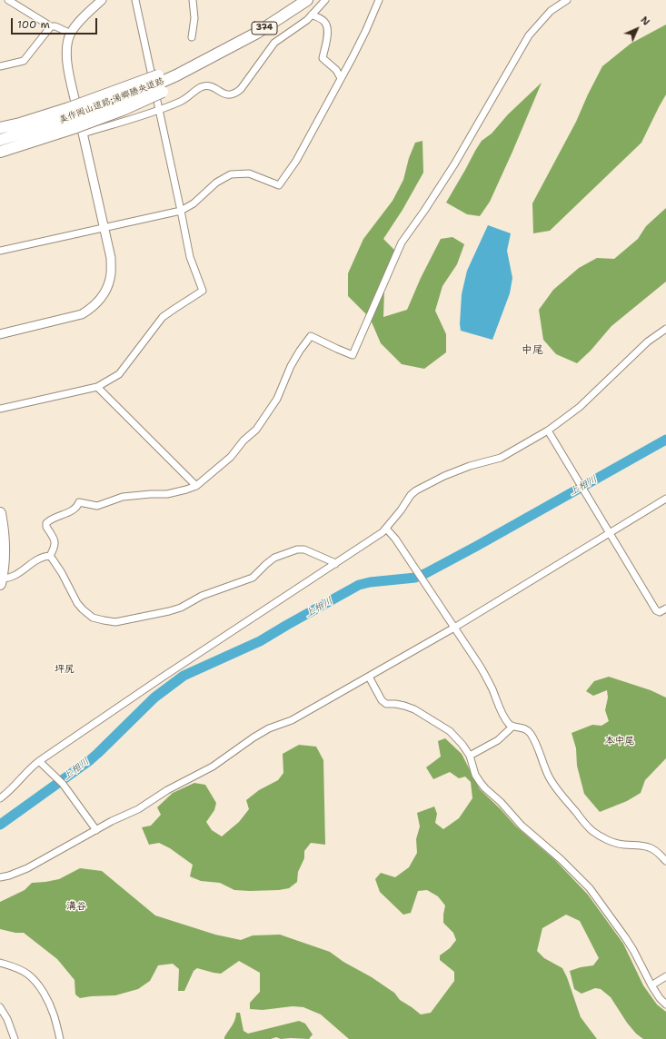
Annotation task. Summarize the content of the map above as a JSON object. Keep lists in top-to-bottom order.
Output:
{
  "streets": {
    "highway": ["374", "美作岡山道路;湯郷勝央道路"]
  },
  "districts": [
    "中尾",
    "坪尻",
    "本中尾",
    "溝谷"
  ],
  "water": ["上相川"],
  "scale_bar": "100 m",
  "north": "top right"
}
